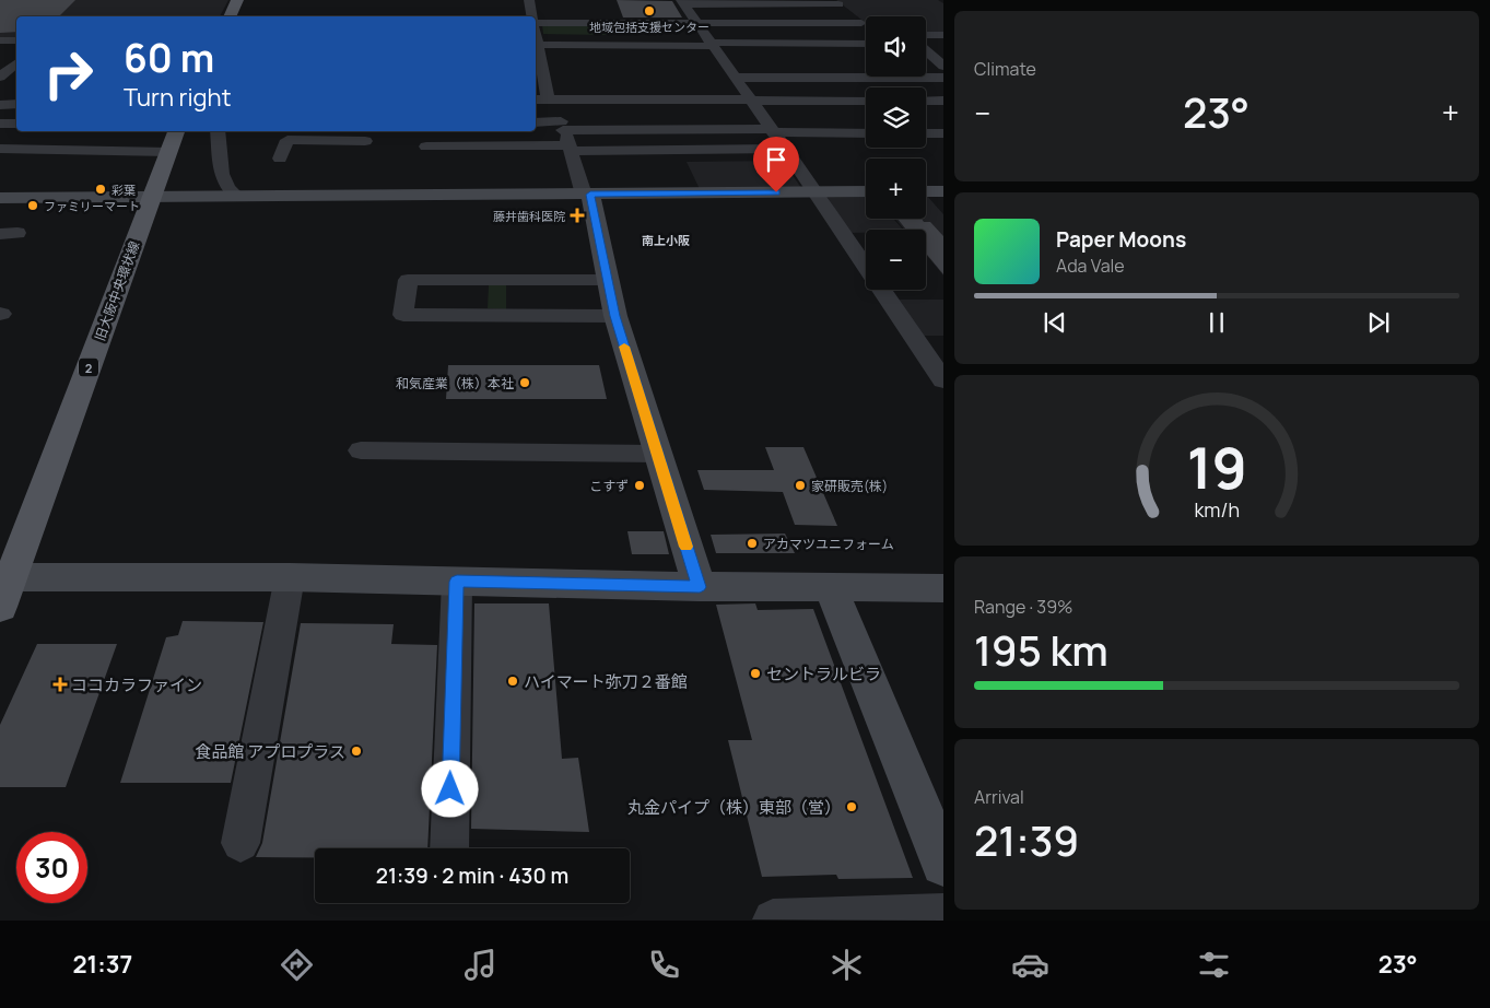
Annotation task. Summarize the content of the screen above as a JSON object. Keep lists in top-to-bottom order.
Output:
{
  "streets": {
    "main road": ["旧大阪中央環状線", "2"]
  },
  "districts": ["南上小阪"],
  "places": {
    "other": [
      "地域包括支援センター",
      "彩葉",
      "ファミリーマート",
      "和気産業（株）本社",
      "こすず",
      "家研販売(株)",
      "アカマツユニフォーム",
      "セントラルビラ",
      "ハイマート弥刀２番館",
      "食品館 アプロプラス",
      "丸金パイプ（株）東部（営）"
    ],
    "health": ["藤井歯科医院", "ココカラファイン"]
  },
  "page": {
    "tile": [
      "Climate",
      ["Range · 39%", "195 km"],
      ["Arrival", "21:39"]
    ],
    "map_buttons": ["+", "−"],
    "turn": ["60 m", "Turn right"],
    "heat": ["−", "23°", "+"],
    "song": ["Paper Moons", "Ada Vale"],
    "limit": "30",
    "trip": "21:39 · 2 min · 430 m",
    "tabs": ["21:37", "23°"],
    "gauge": ["19", "km/h"]
  }
}
